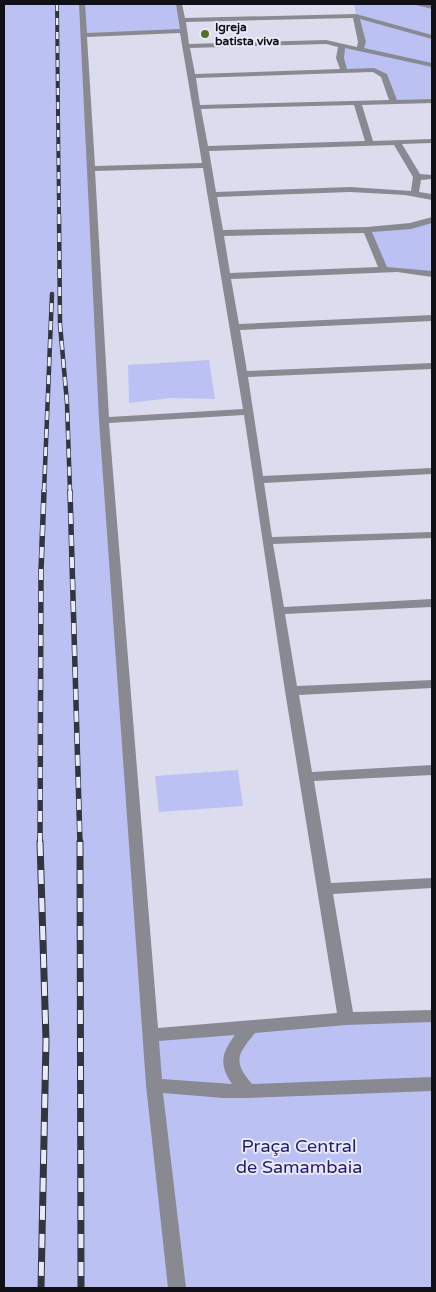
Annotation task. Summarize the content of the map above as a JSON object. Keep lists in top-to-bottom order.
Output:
{
  "parks": ["Praça Central de Samambaia"],
  "places": ["Igreja batista viva"]
}
